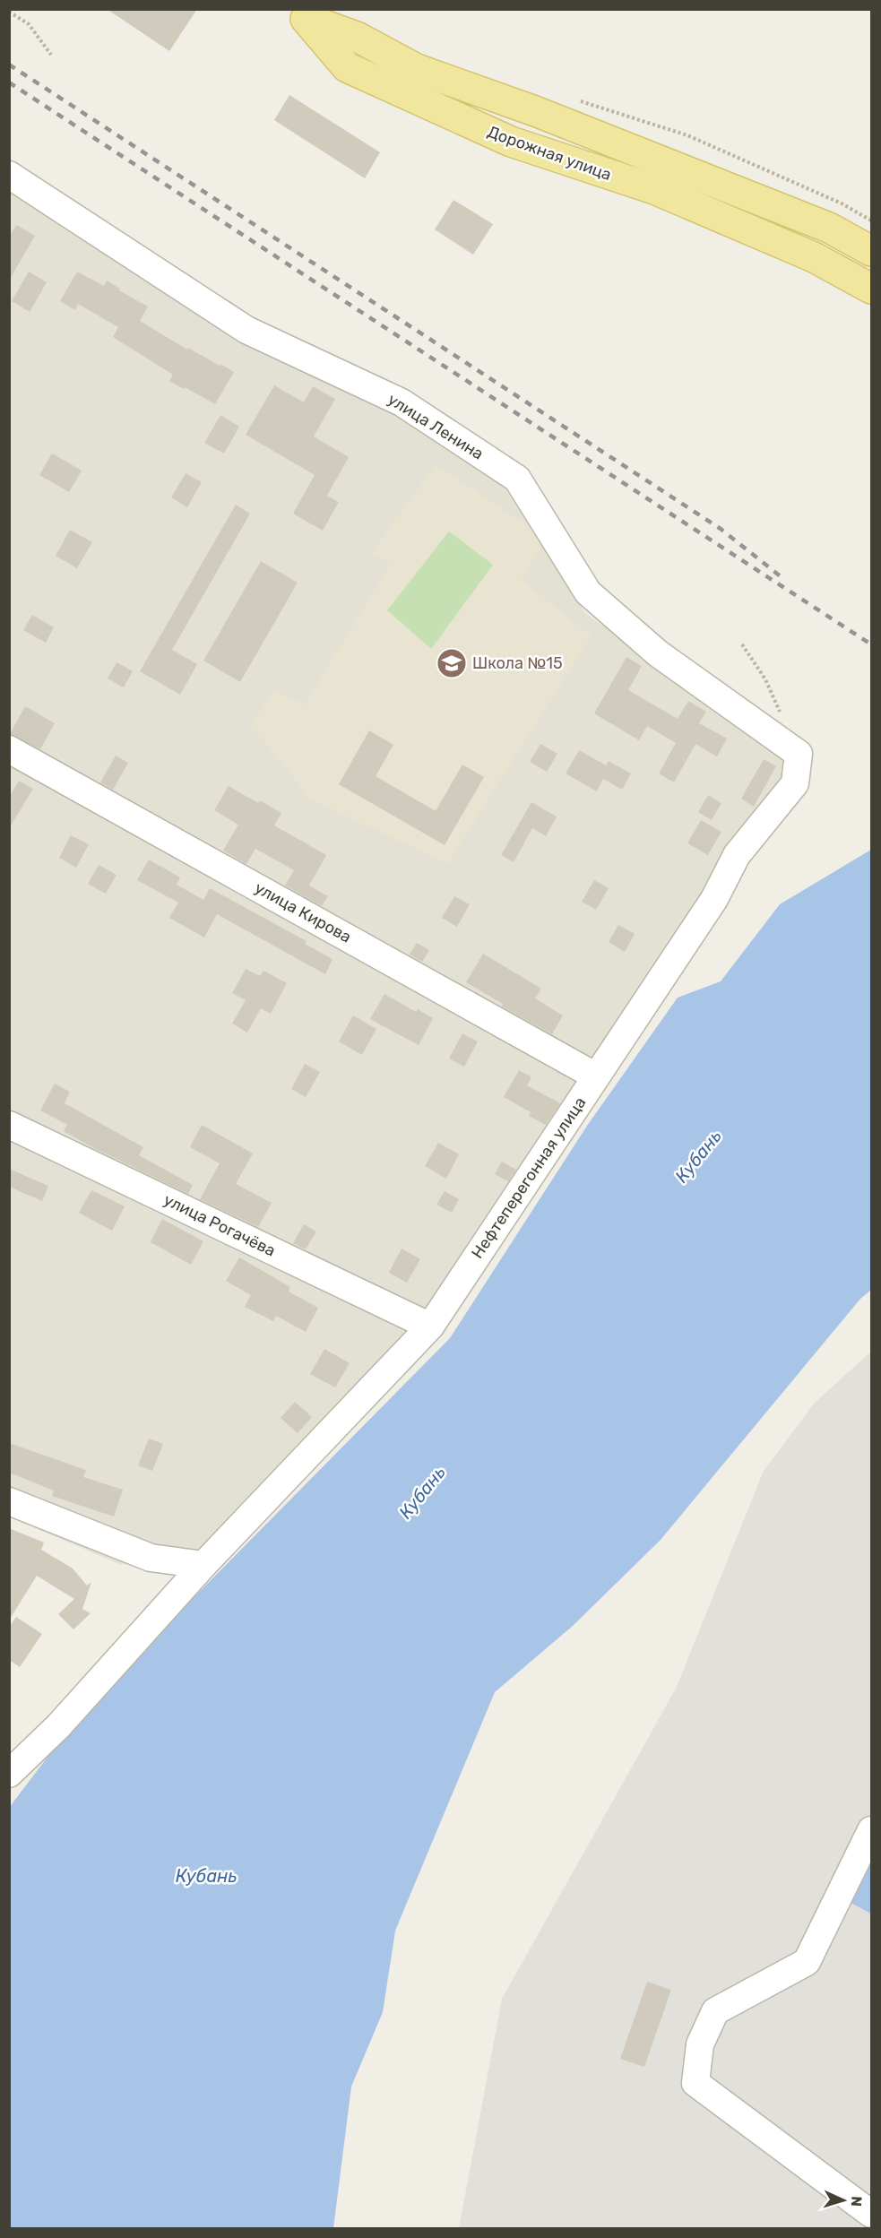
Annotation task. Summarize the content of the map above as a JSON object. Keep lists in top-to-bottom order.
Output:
{
  "streets": {
    "main road": ["Дорожная улица"],
    "street": [
      "улица Ленина",
      "улица Кирова",
      "Нефтеперегонная улица",
      "улица Рогачёва"
    ]
  },
  "crossings": [
    ["улица Ленина", "Нефтеперегонная улица"],
    ["улица Кирова", "Нефтеперегонная улица"],
    ["Нефтеперегонная улица", "улица Рогачёва"]
  ],
  "water": ["Кубань"],
  "places": {
    "school or university": ["Школа №15"]
  },
  "north": "right"
}
